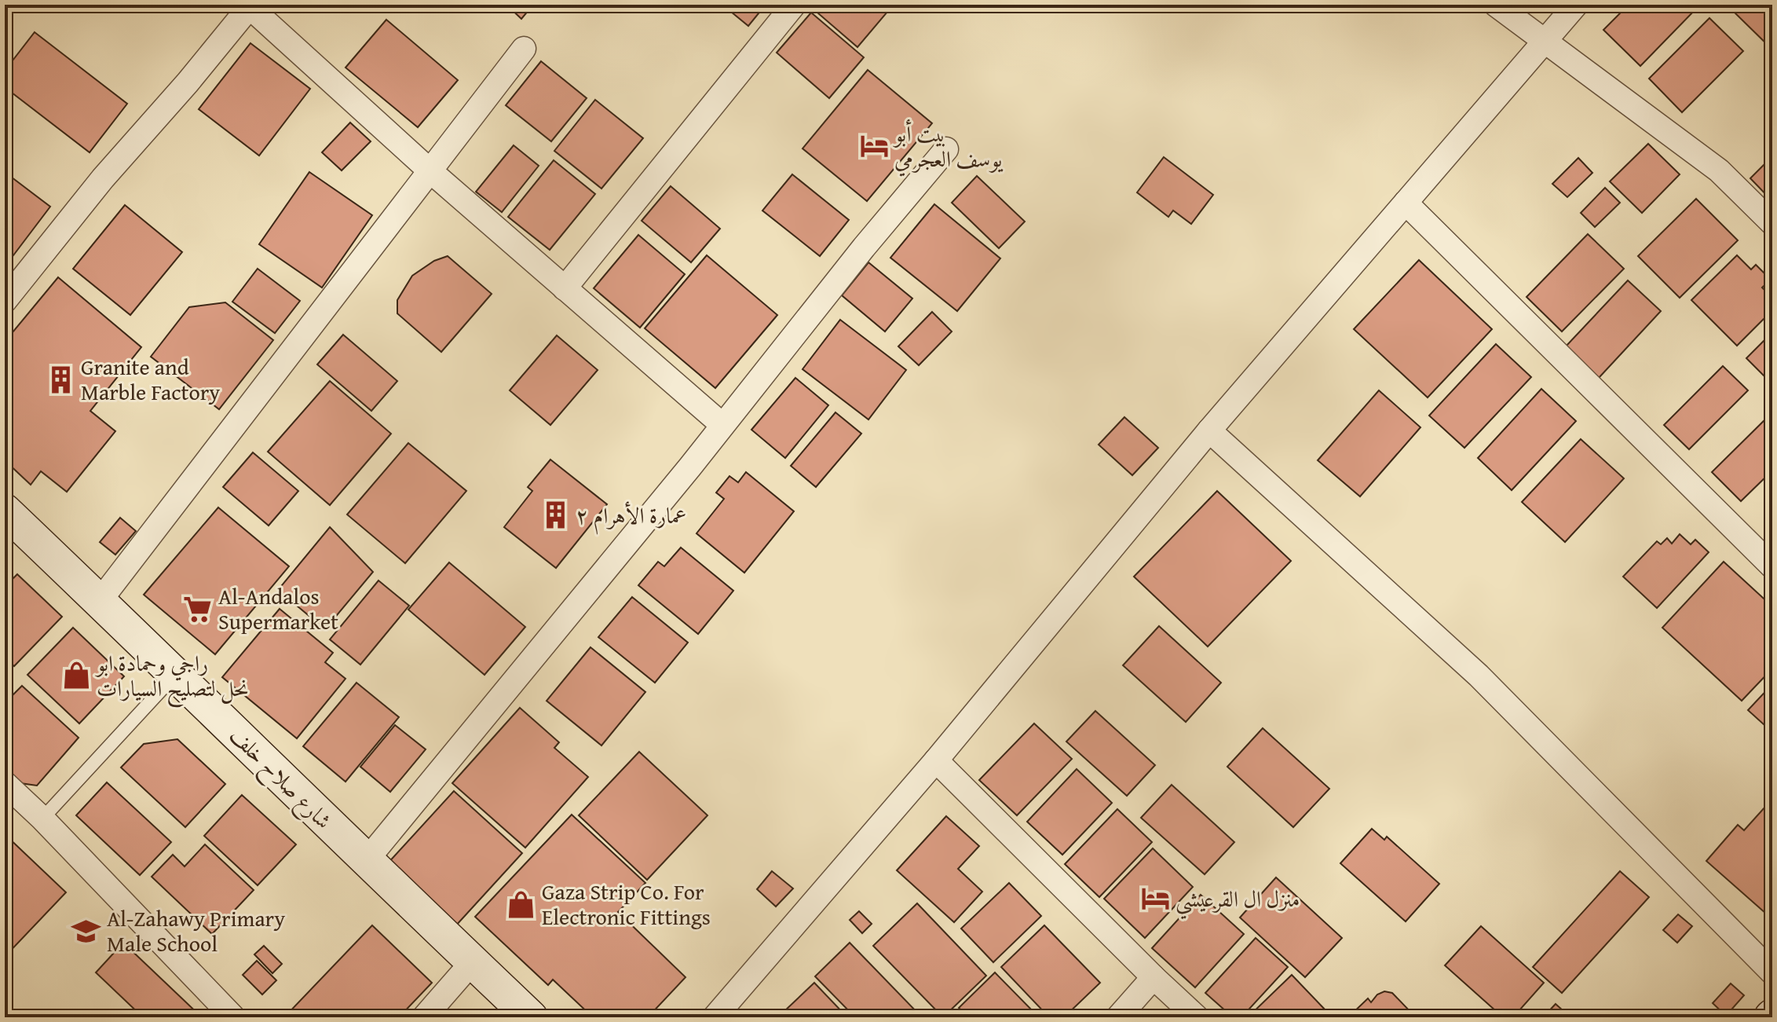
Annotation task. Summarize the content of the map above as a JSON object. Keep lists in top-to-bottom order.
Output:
{
  "streets": {
    "main road": ["شارع صلاح خلف"]
  },
  "places": {
    "hotel": ["بيت أبو يوسف العجرمي", "منزل ال القرعيشي"],
    "building": ["Granite and Marble Factory", "عمارة الأهرام ٢"],
    "supermarket": ["Al-Andalos Supermarket"],
    "shop": ["راجي وحمادة ابو نحل لتصليح السيارات", "Gaza Strip Co. For Electronic Fittings"],
    "school or university": ["Al-Zahawy Primary Male School"]
  }
}
